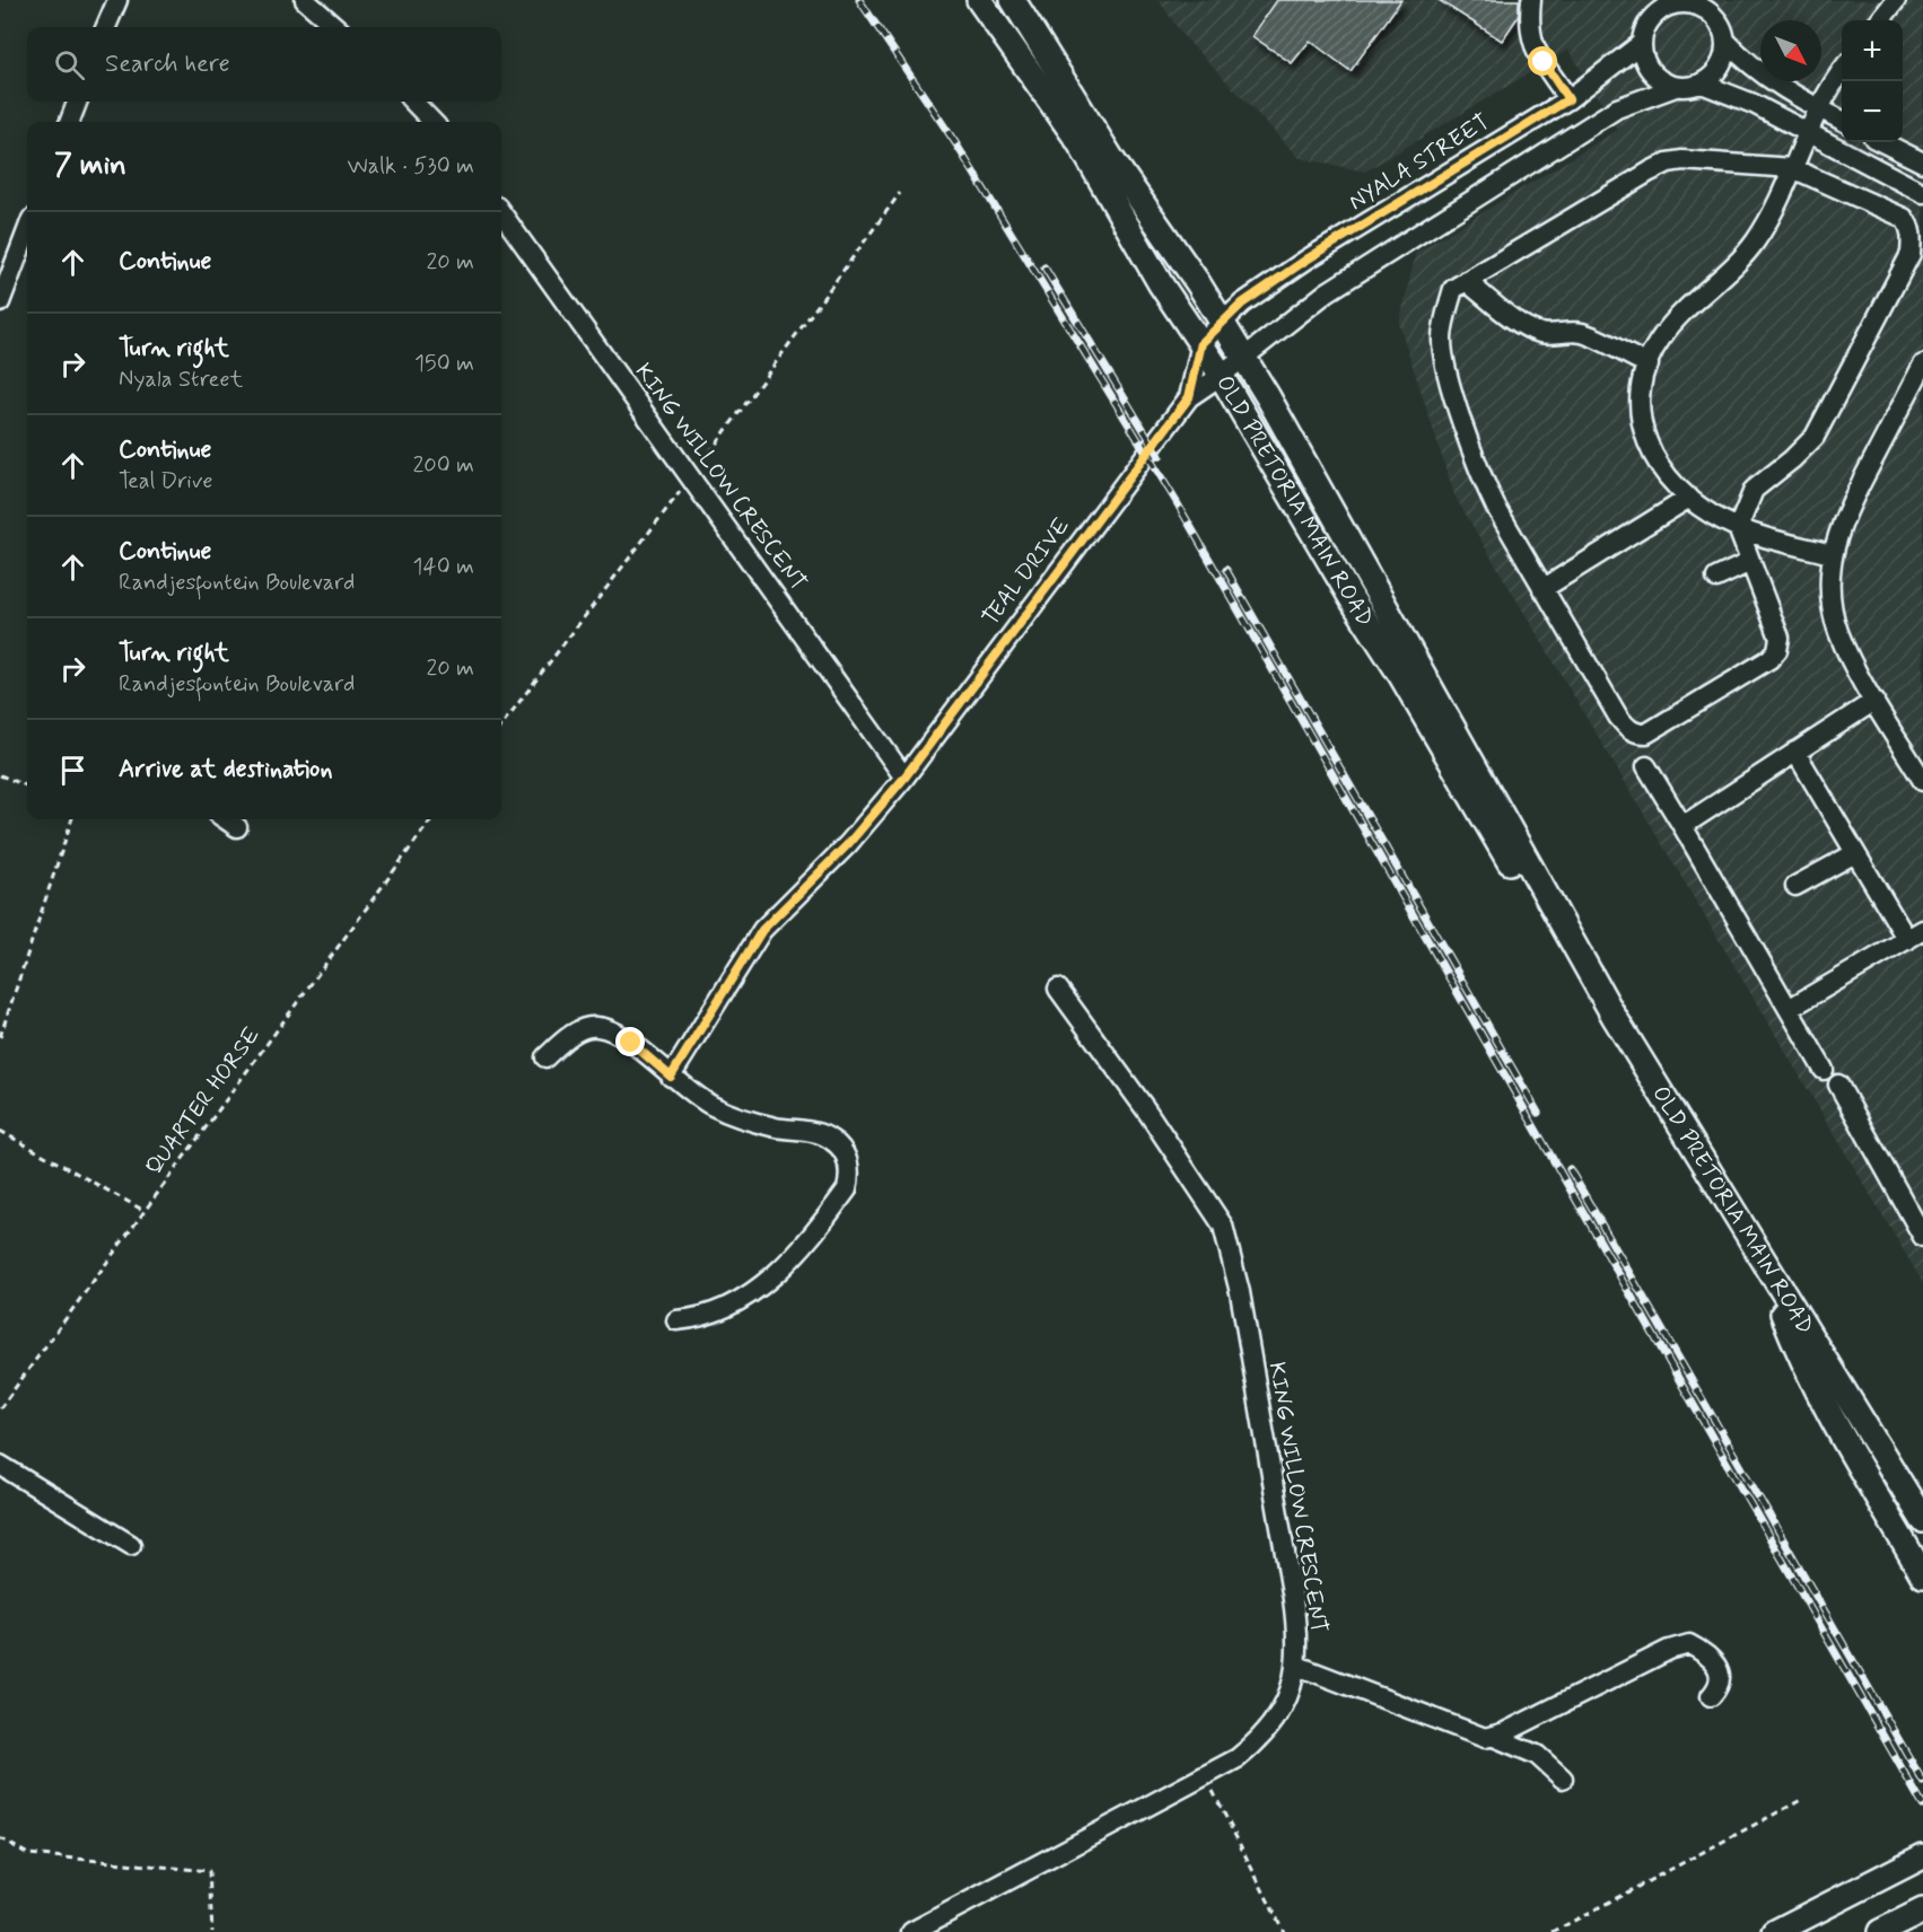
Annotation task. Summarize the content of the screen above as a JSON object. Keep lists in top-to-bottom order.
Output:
{
  "streets": {
    "main road": ["OLD PRETORIA MAIN ROAD"],
    "street": ["NYALA STREET", "KING WILLOW CRESCENT", "TEAL DRIVE"],
    "path": ["QUARTER HORSE"]
  },
  "crossings": [
    ["NYALA STREET", "OLD PRETORIA MAIN ROAD"],
    ["NYALA STREET", "TEAL DRIVE"],
    ["KING WILLOW CRESCENT", "TEAL DRIVE"],
    ["OLD PRETORIA MAIN ROAD", "TEAL DRIVE"]
  ],
  "north": "bottom right",
  "page": {
    "map_buttons": ["+", "−"],
    "search": "Search here",
    "heading": ["7 min", "Walk · 530 m"],
    "list": [
      ["Continue", "20 m"],
      ["Turn right", "Nyala Street", "150 m"],
      ["Continue", "Teal Drive", "200 m"],
      ["Continue", "Randjesfontein Boulevard", "140 m"],
      ["Turn right", "Randjesfontein Boulevard", "20 m"],
      "Arrive at destination"
    ]
  }
}
